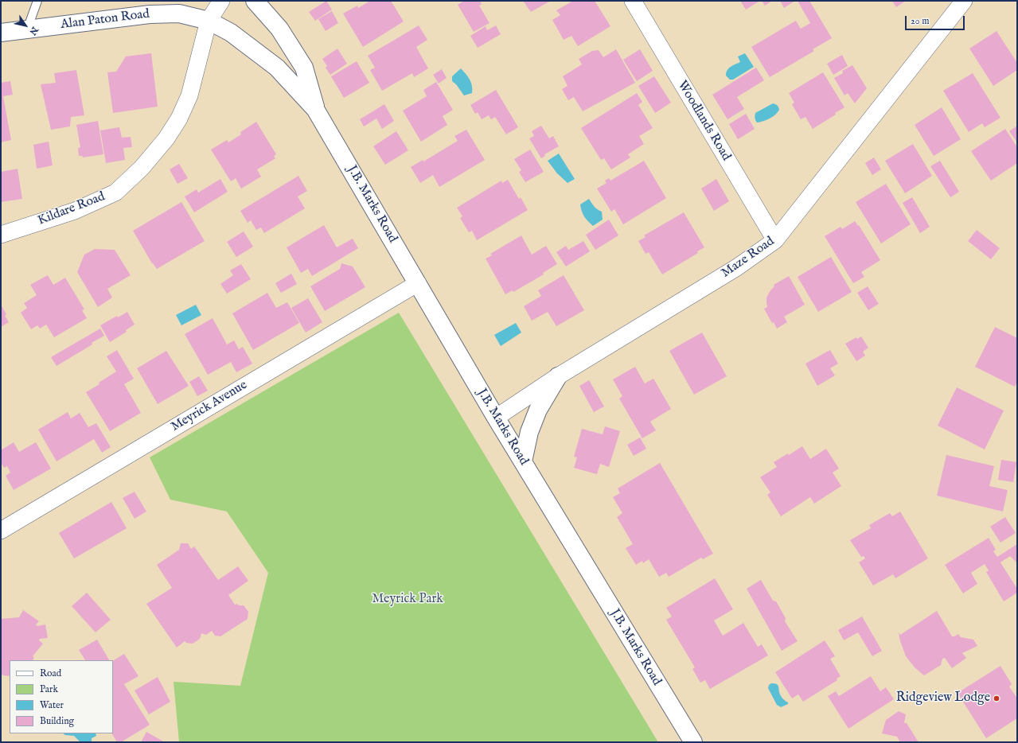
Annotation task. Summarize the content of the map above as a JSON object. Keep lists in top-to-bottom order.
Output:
{
  "streets": {
    "street": [
      "Alan Paton Road",
      "Woodlands Road",
      "J.B. Marks Road",
      "Kildare Road",
      "Maze Road",
      "Meyrick Avenue"
    ]
  },
  "crossings": [
    ["Alan Paton Road", "J.B. Marks Road"],
    ["Alan Paton Road", "Kildare Road"],
    ["Woodlands Road", "Maze Road"],
    ["J.B. Marks Road", "Kildare Road"],
    ["J.B. Marks Road", "Maze Road"],
    ["J.B. Marks Road", "Meyrick Avenue"]
  ],
  "parks": ["Meyrick Park"],
  "places": ["Ridgeview Lodge"],
  "legend": [
    "Road",
    "Park",
    "Water",
    "Building"
  ],
  "scale_bar": "20 m",
  "north": "bottom right"
}
